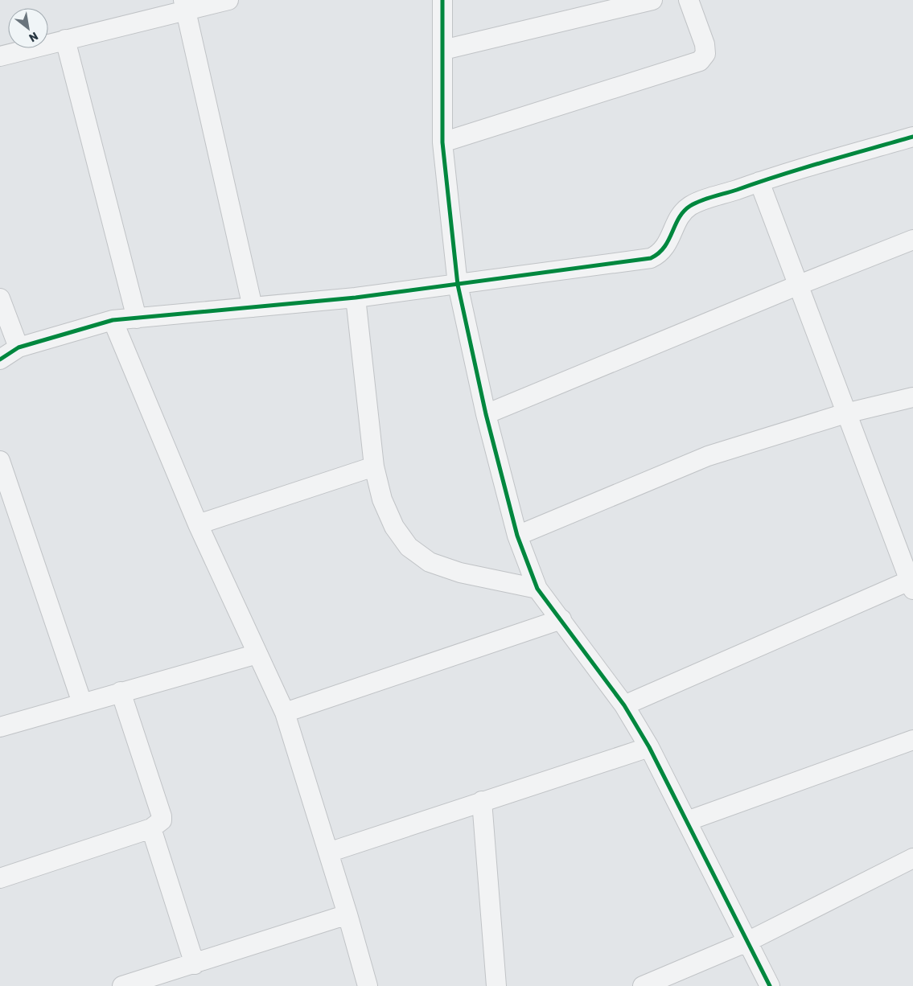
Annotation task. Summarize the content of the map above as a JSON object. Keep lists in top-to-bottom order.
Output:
{
  "north": "bottom right"
}
